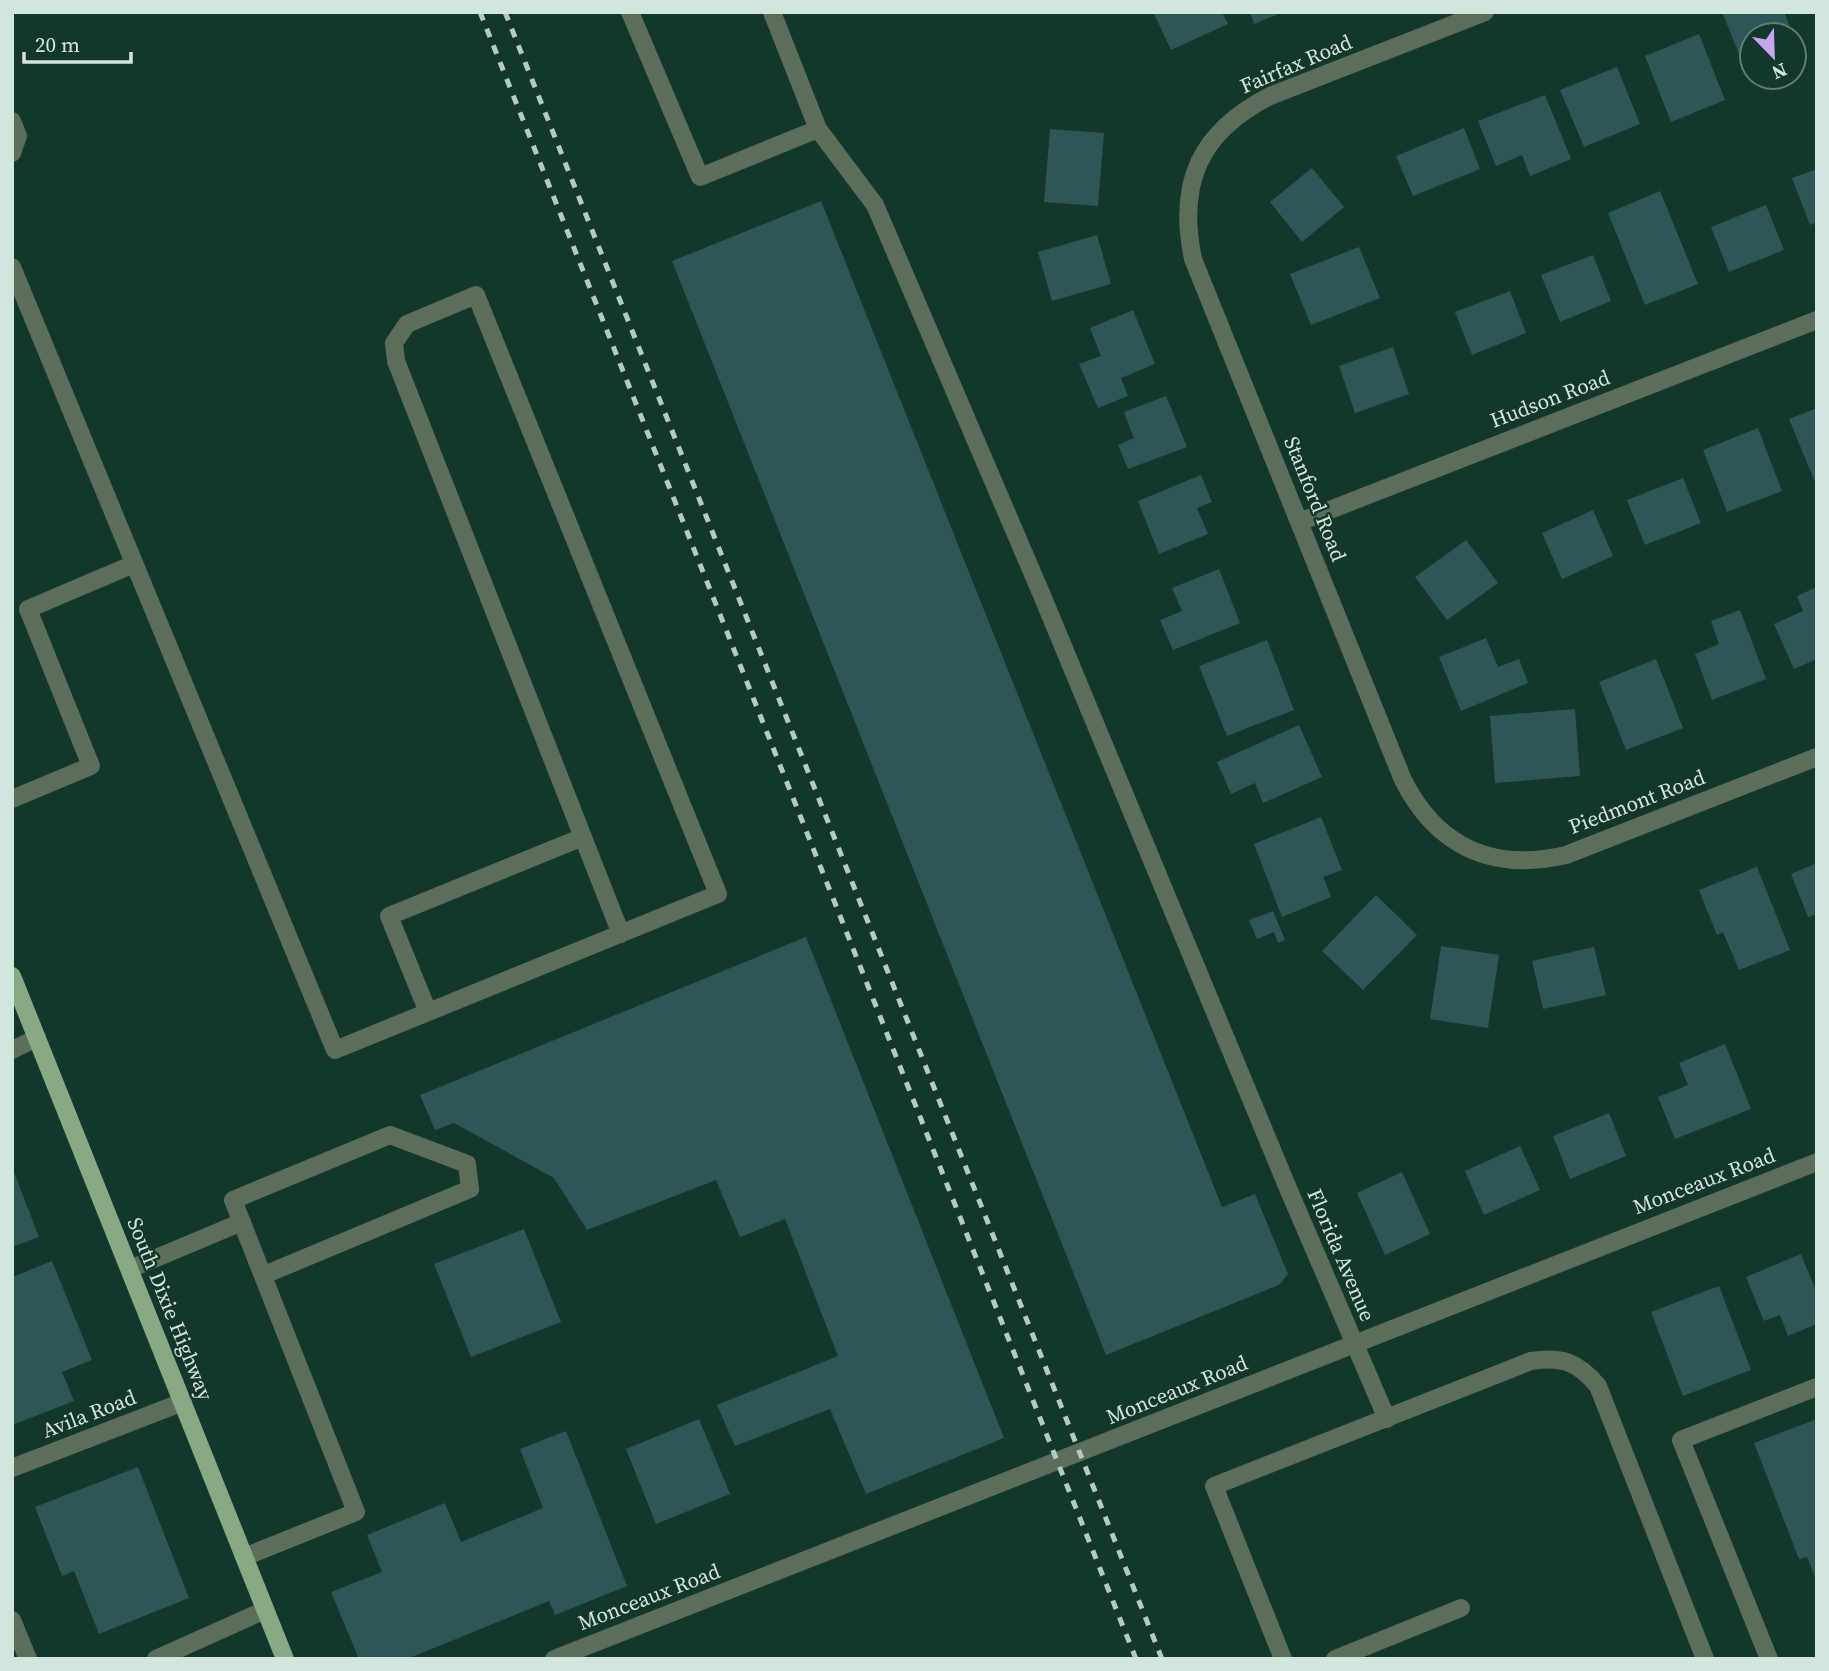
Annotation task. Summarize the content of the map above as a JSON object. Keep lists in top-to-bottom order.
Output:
{
  "streets": {
    "main road": ["South Dixie Highway"],
    "street": [
      "Fairfax Road",
      "Hudson Road",
      "Stanford Road",
      "Piedmont Road",
      "Monceaux Road",
      "Florida Avenue",
      "Avila Road"
    ]
  },
  "crossings": [
    ["Fairfax Road", "Stanford Road"],
    ["Hudson Road", "Stanford Road"],
    ["Stanford Road", "Piedmont Road"],
    ["Monceaux Road", "Florida Avenue"],
    ["South Dixie Highway", "Avila Road"]
  ],
  "scale_bar": "20 m",
  "north": "bottom right"
}
